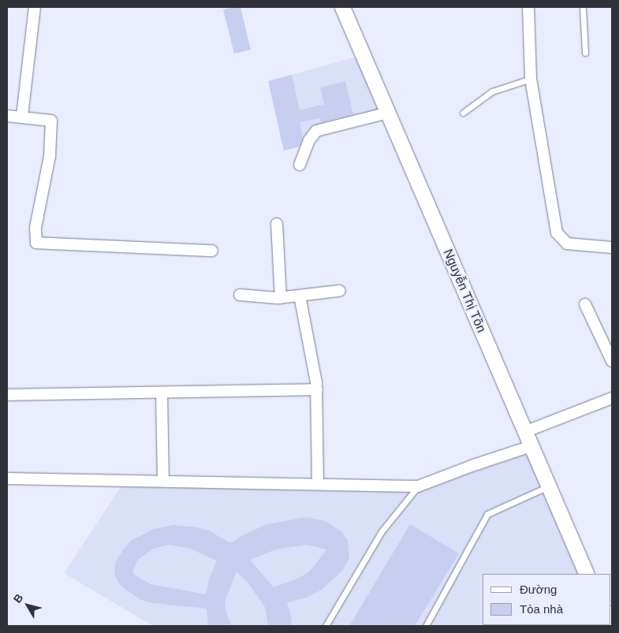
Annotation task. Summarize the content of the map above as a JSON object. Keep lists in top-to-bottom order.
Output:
{
  "streets": {
    "street": ["Nguyễn Thị Tồn"]
  },
  "legend": ["Đường", "Tòa nhà"],
  "north": "top left"
}
